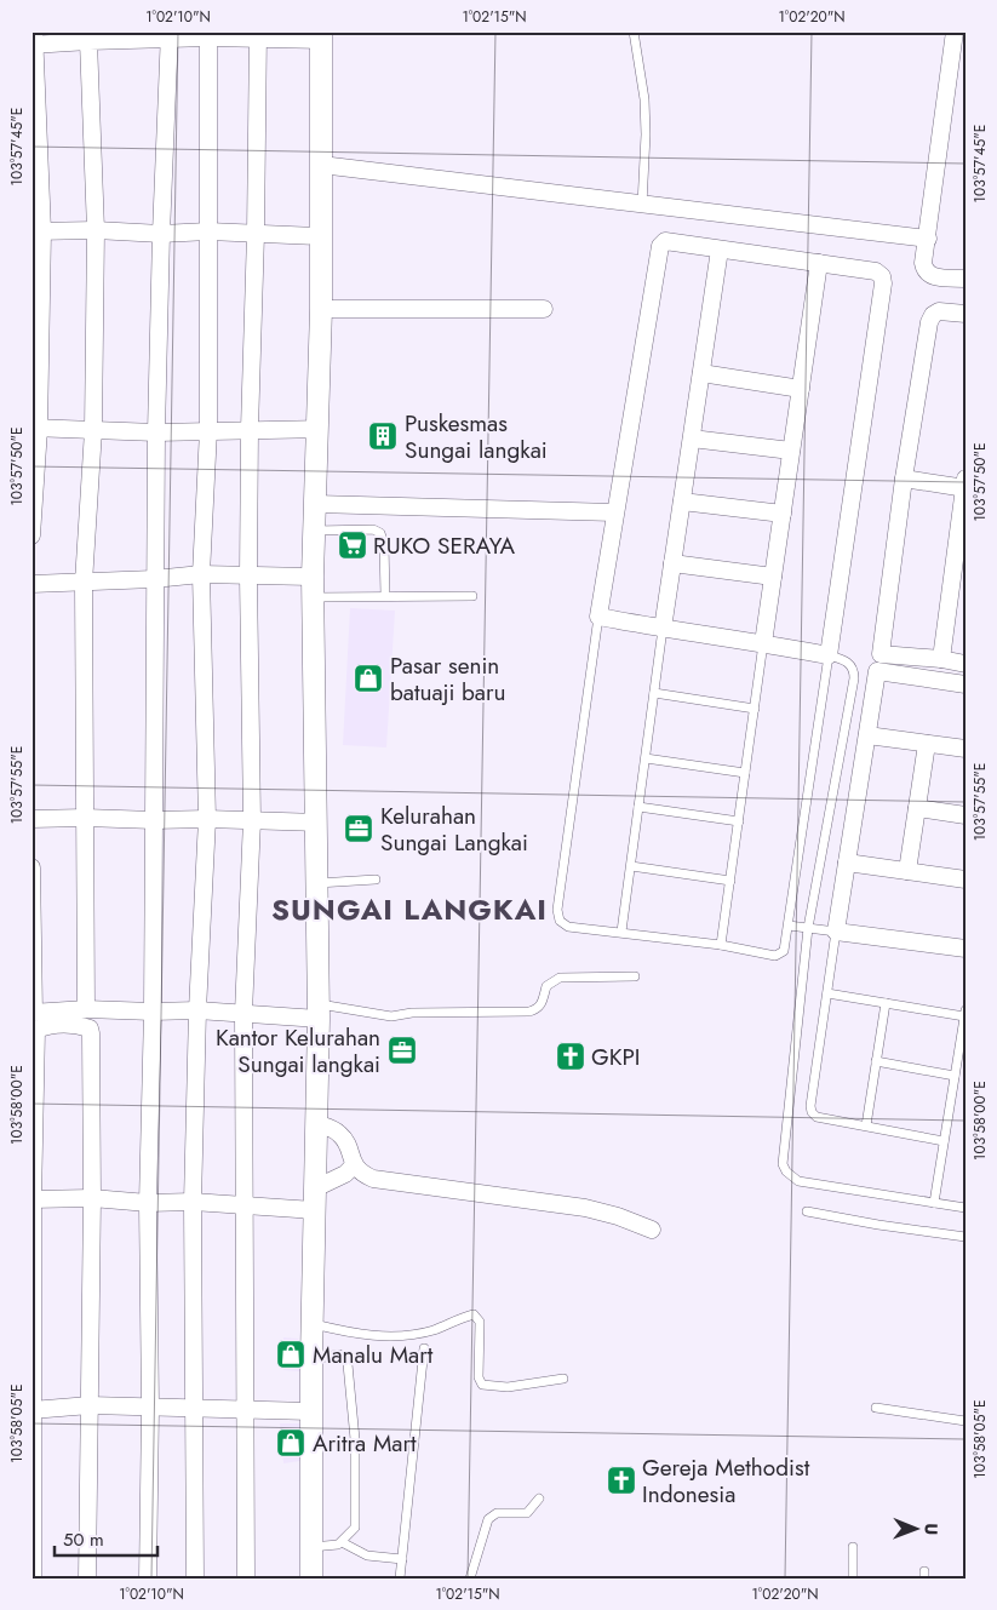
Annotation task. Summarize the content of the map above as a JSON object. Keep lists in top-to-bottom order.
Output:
{
  "districts": ["SUNGAI LANGKAI"],
  "places": {
    "building": ["Puskesmas Sungai langkai"],
    "supermarket": ["RUKO SERAYA"],
    "shop": ["Pasar senin batuaji baru", "Manalu Mart", "Aritra Mart"],
    "office": ["Kelurahan Sungai Langkai", "Kantor Kelurahan Sungai langkai"],
    "church": ["GKPI", "Gereja Methodist Indonesia"]
  },
  "scale_bar": "50 m",
  "north": "right",
  "coordinates": [
    "1°02'10\"N",
    "1°02'15\"N",
    "1°02'20\"N",
    "103°57'45\"E",
    "103°57'50\"E",
    "103°57'55\"E",
    "103°58'00\"E",
    "103°58'05\"E"
  ]
}
